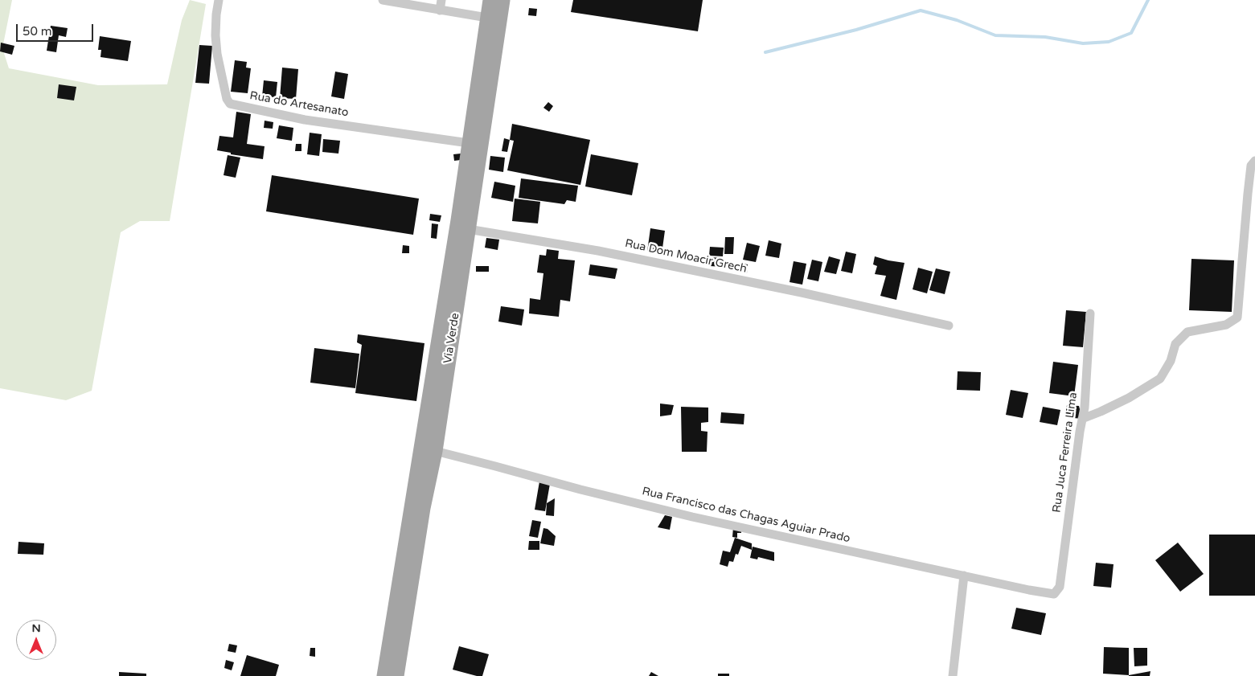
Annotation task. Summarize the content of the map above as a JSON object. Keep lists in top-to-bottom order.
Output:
{
  "streets": {
    "main road": ["Via Verde"],
    "street": [
      "Rua do Artesanato",
      "Rua Dom Moacir Grech",
      "Rua Juca Ferreira Lima",
      "Rua Francisco das Chagas Aguiar Prado"
    ]
  },
  "crossings": [
    ["Rua do Artesanato", "Via Verde"],
    ["Rua Dom Moacir Grech", "Via Verde"],
    ["Via Verde", "Rua Francisco das Chagas Aguiar Prado"],
    ["Rua Juca Ferreira Lima", "Rua Francisco das Chagas Aguiar Prado"]
  ],
  "scale_bar": "50 m",
  "north": "top"
}
